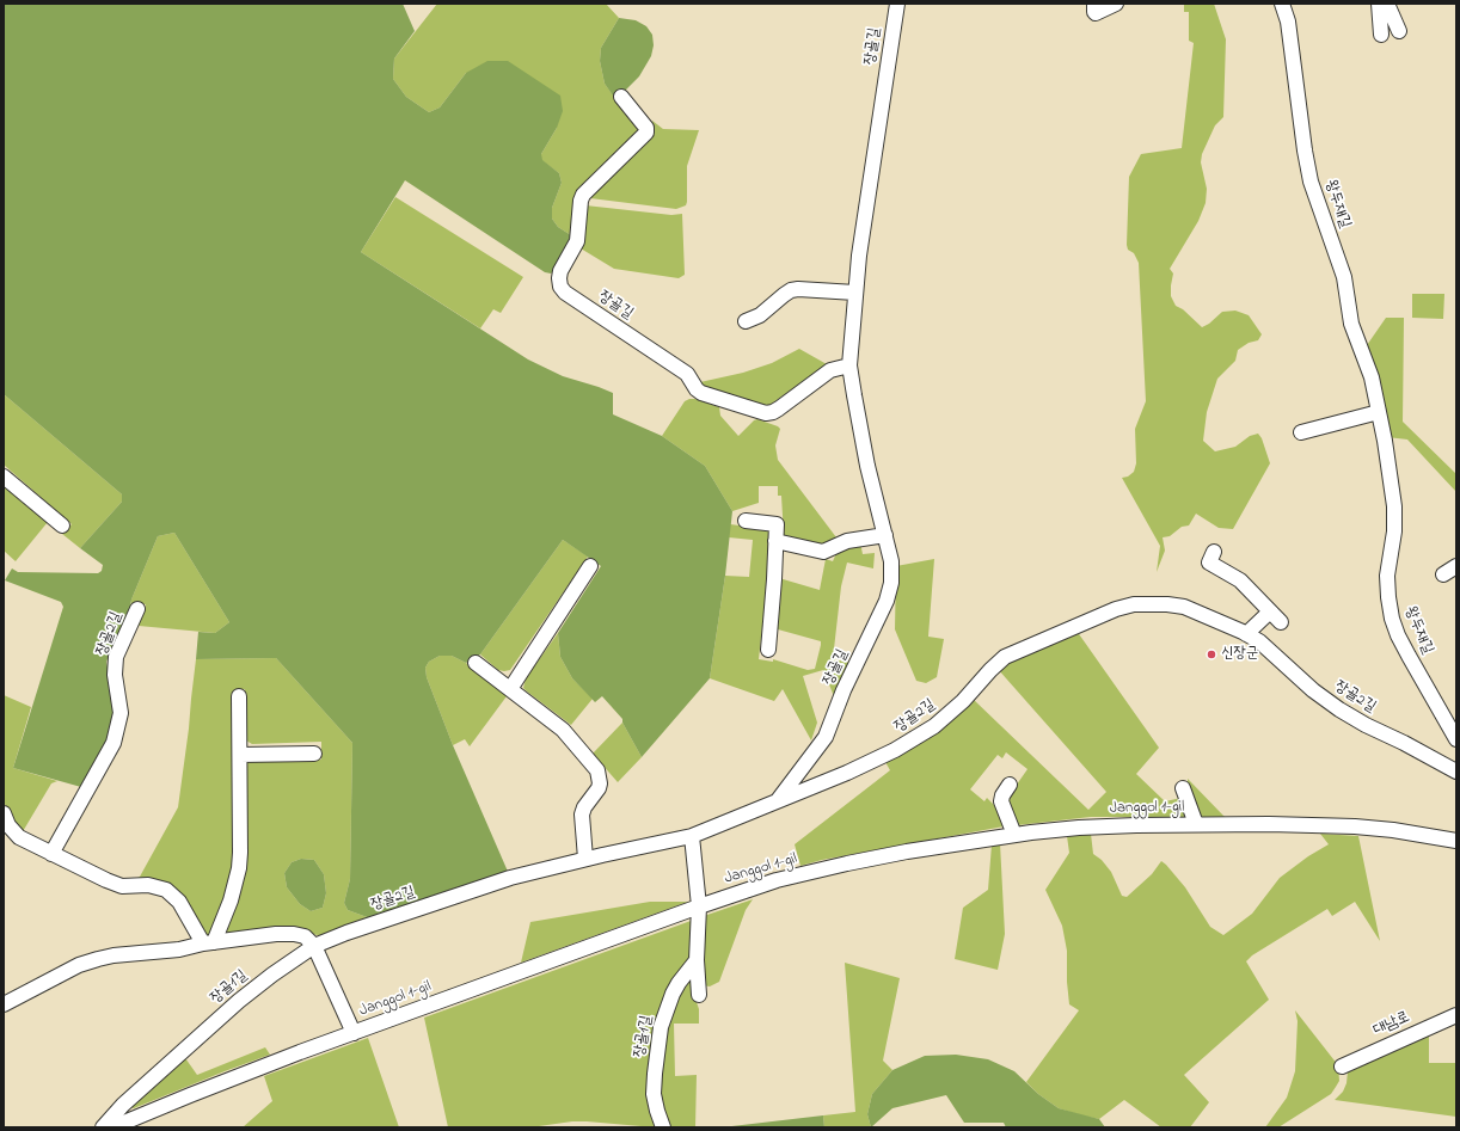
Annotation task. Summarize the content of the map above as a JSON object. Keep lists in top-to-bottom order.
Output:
{
  "streets": {
    "street": [
      "장골길",
      "왕두재길",
      "장골2길",
      "Janggol 1-gil",
      "장골1길",
      "대남로"
    ]
  },
  "crossings": [
    ["장골길", "장골2길"],
    ["장골2길", "장골1길"]
  ],
  "places": ["신장군"]
}
